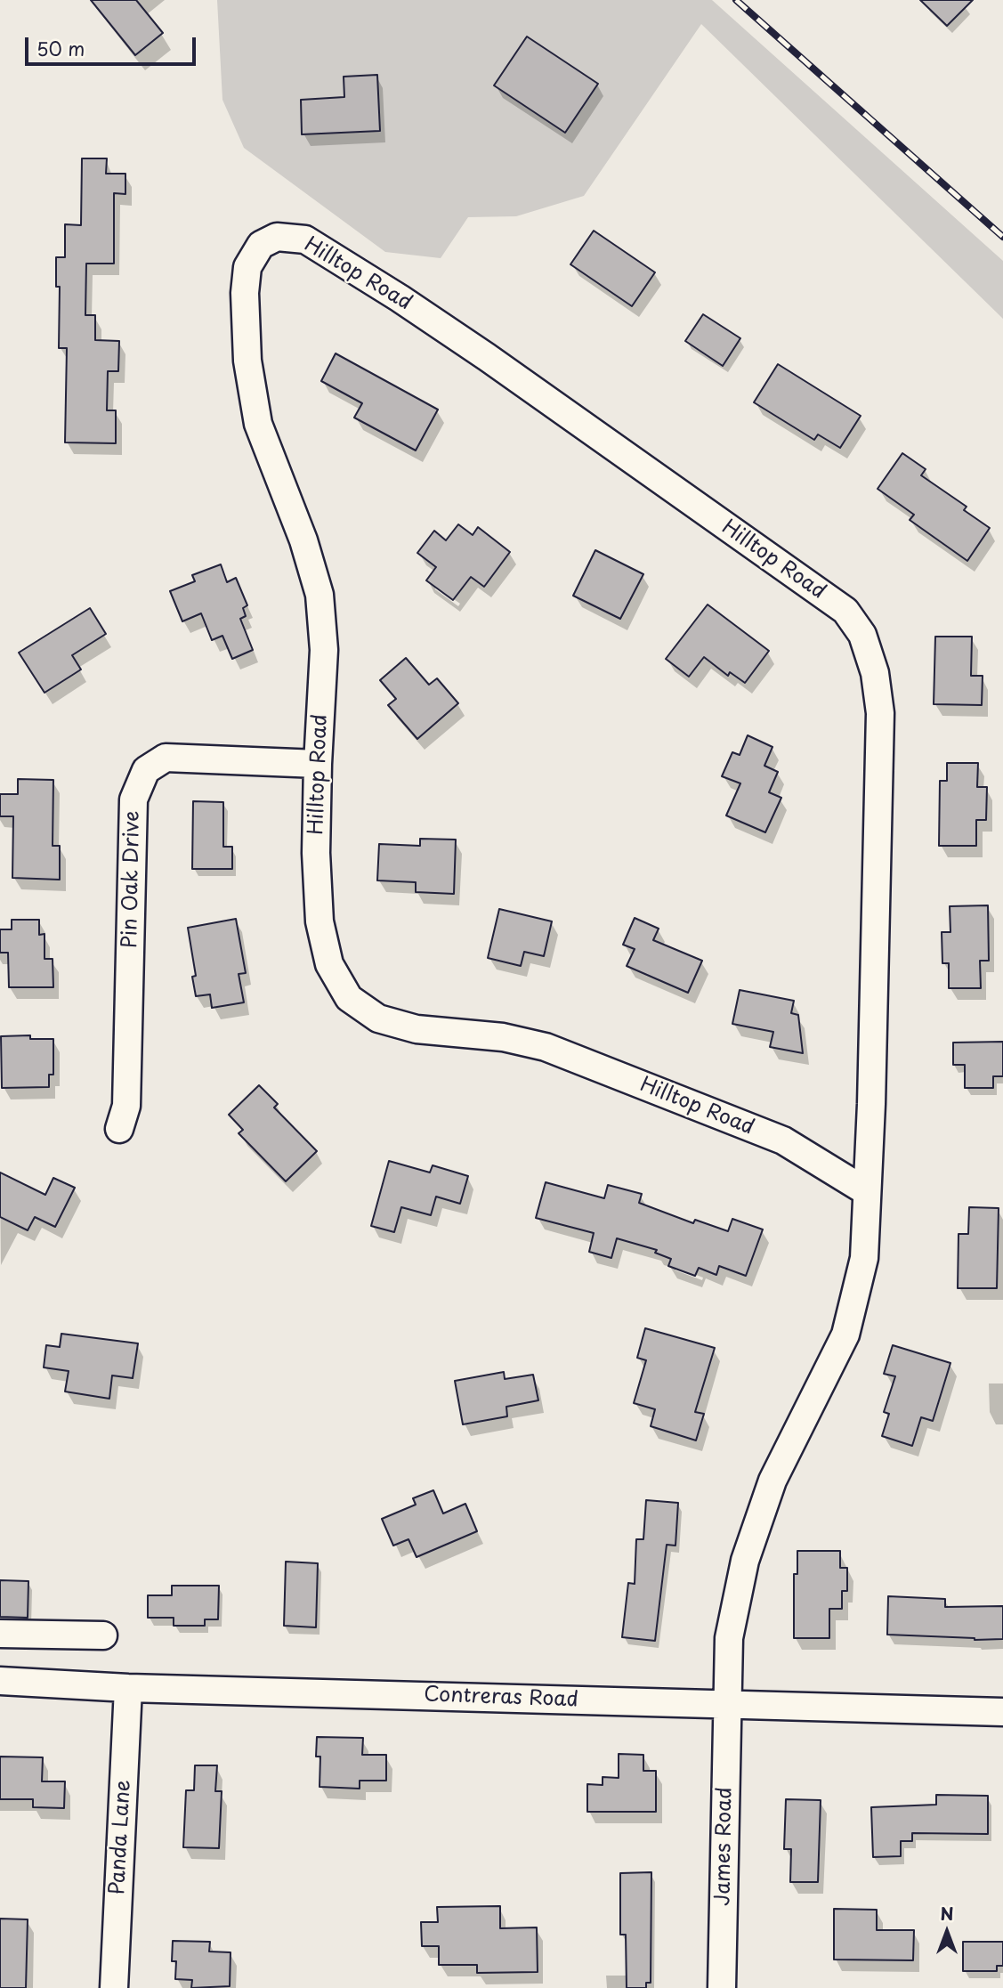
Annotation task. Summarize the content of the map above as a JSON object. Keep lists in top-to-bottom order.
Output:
{
  "streets": {
    "street": [
      "Hilltop Road",
      "Pin Oak Drive",
      "Contreras Road",
      "Panda Lane",
      "James Road"
    ]
  },
  "crossings": [
    ["Hilltop Road", "Pin Oak Drive"],
    ["Hilltop Road", "Contreras Road"],
    ["Hilltop Road", "James Road"],
    ["Contreras Road", "Panda Lane"],
    ["Contreras Road", "James Road"]
  ],
  "scale_bar": "50 m",
  "north": "top"
}
